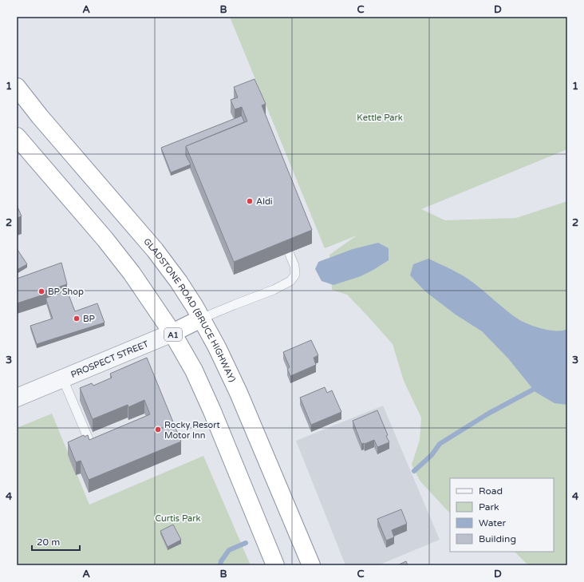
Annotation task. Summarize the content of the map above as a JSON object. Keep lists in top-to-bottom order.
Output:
{
  "streets": {
    "highway": ["GLADSTONE ROAD (BRUCE HIGHWAY)", "A1", "PROSPECT STREET"]
  },
  "crossings": [
    ["GLADSTONE ROAD (BRUCE HIGHWAY)", "PROSPECT STREET"],
    ["A1", "PROSPECT STREET"]
  ],
  "parks": ["Kettle Park", "Curtis Park"],
  "places": [
    "Aldi",
    "BP Shop",
    "BP",
    "Rocky Resort Motor Inn"
  ],
  "legend": [
    "Road",
    "Park",
    "Water",
    "Building"
  ],
  "scale_bar": "20 m",
  "grid": {
    "columns": [
      "A",
      "B",
      "C",
      "D"
    ],
    "rows": [
      "1",
      "2",
      "3",
      "4"
    ]
  }
}
